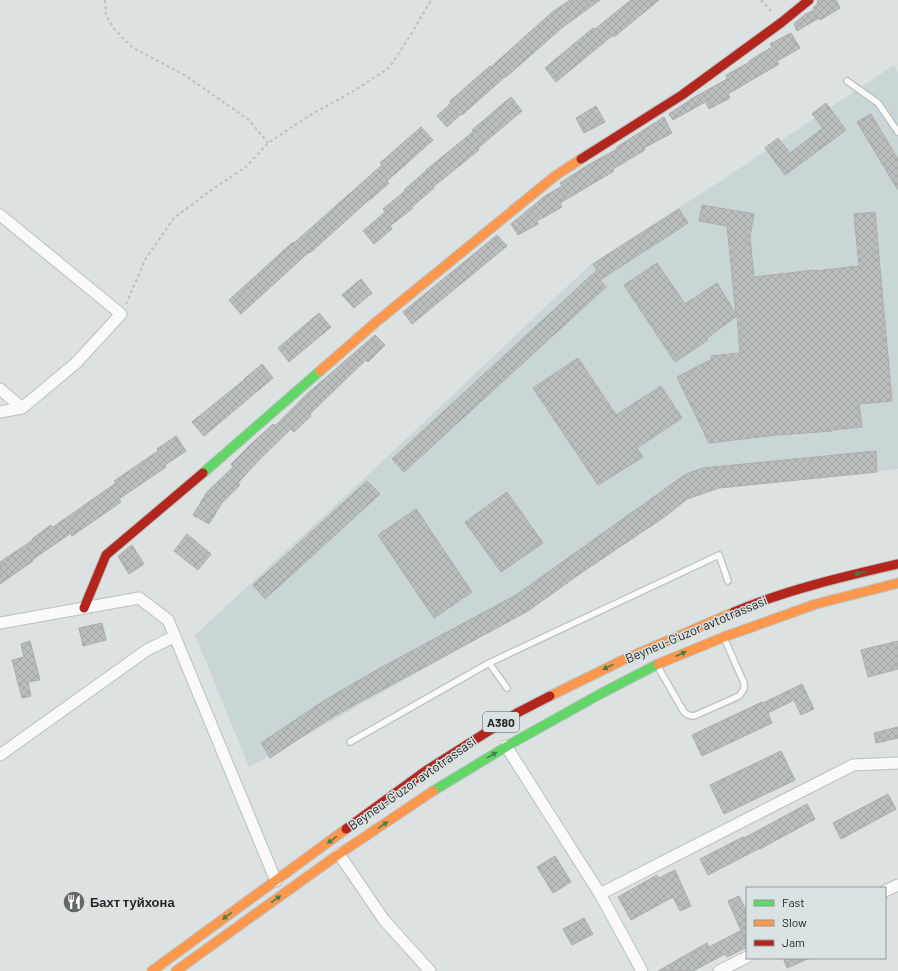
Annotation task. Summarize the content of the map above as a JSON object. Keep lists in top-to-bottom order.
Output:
{
  "streets": {
    "main road": ["Beyneu-G'uzor avtotrassasi", "A380"]
  },
  "places": {
    "restaurant": ["Бахт туйхона"]
  },
  "legend": ["Fast", "Slow", "Jam"]
}
